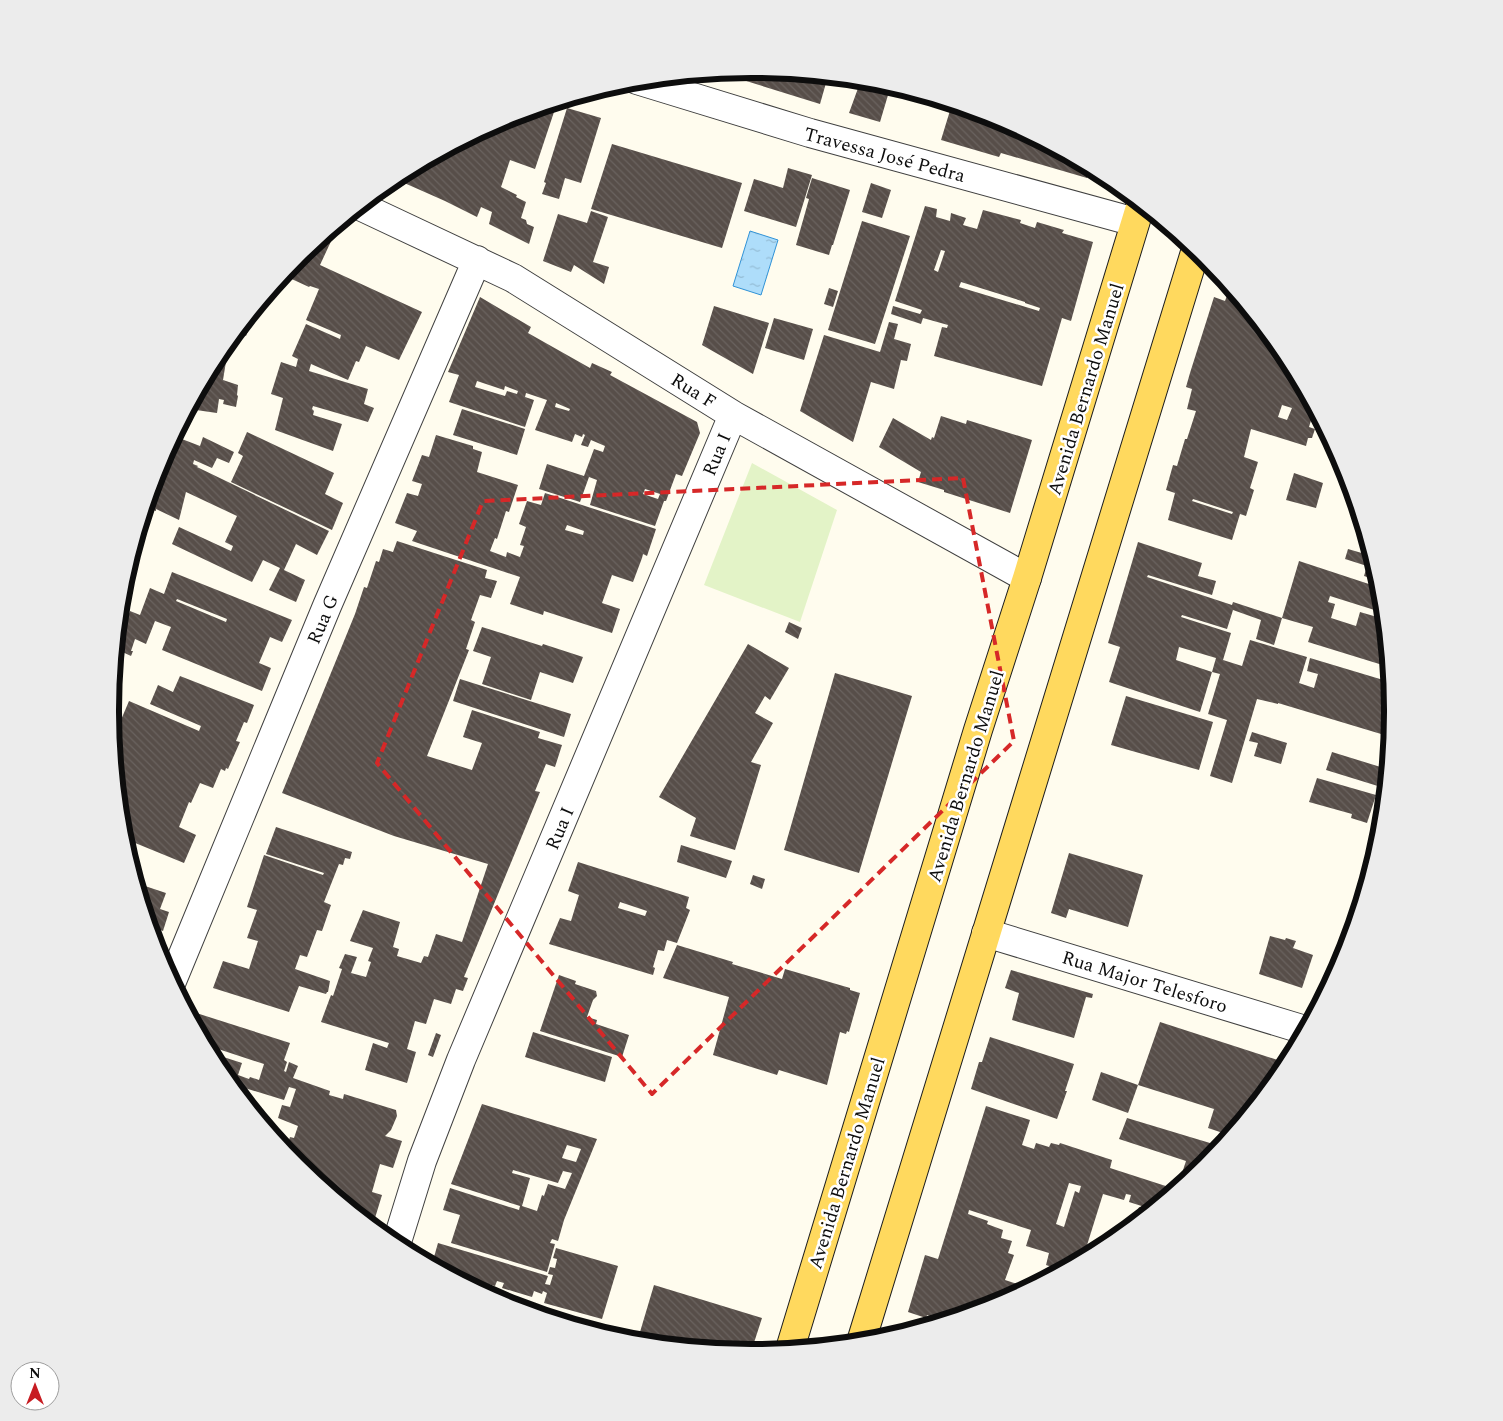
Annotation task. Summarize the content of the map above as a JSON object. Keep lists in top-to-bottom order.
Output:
{
  "streets": {
    "main road": ["Avenida Bernardo Manuel"],
    "street": [
      "Travessa José Pedra",
      "Rua F",
      "Rua I",
      "Rua G",
      "Rua Major Telesforo"
    ]
  },
  "crossings": [
    ["Travessa José Pedra", "Avenida Bernardo Manuel"],
    ["Avenida Bernardo Manuel", "Rua F"],
    ["Rua F", "Rua I"],
    ["Rua F", "Rua G"]
  ],
  "north": "top"
}
